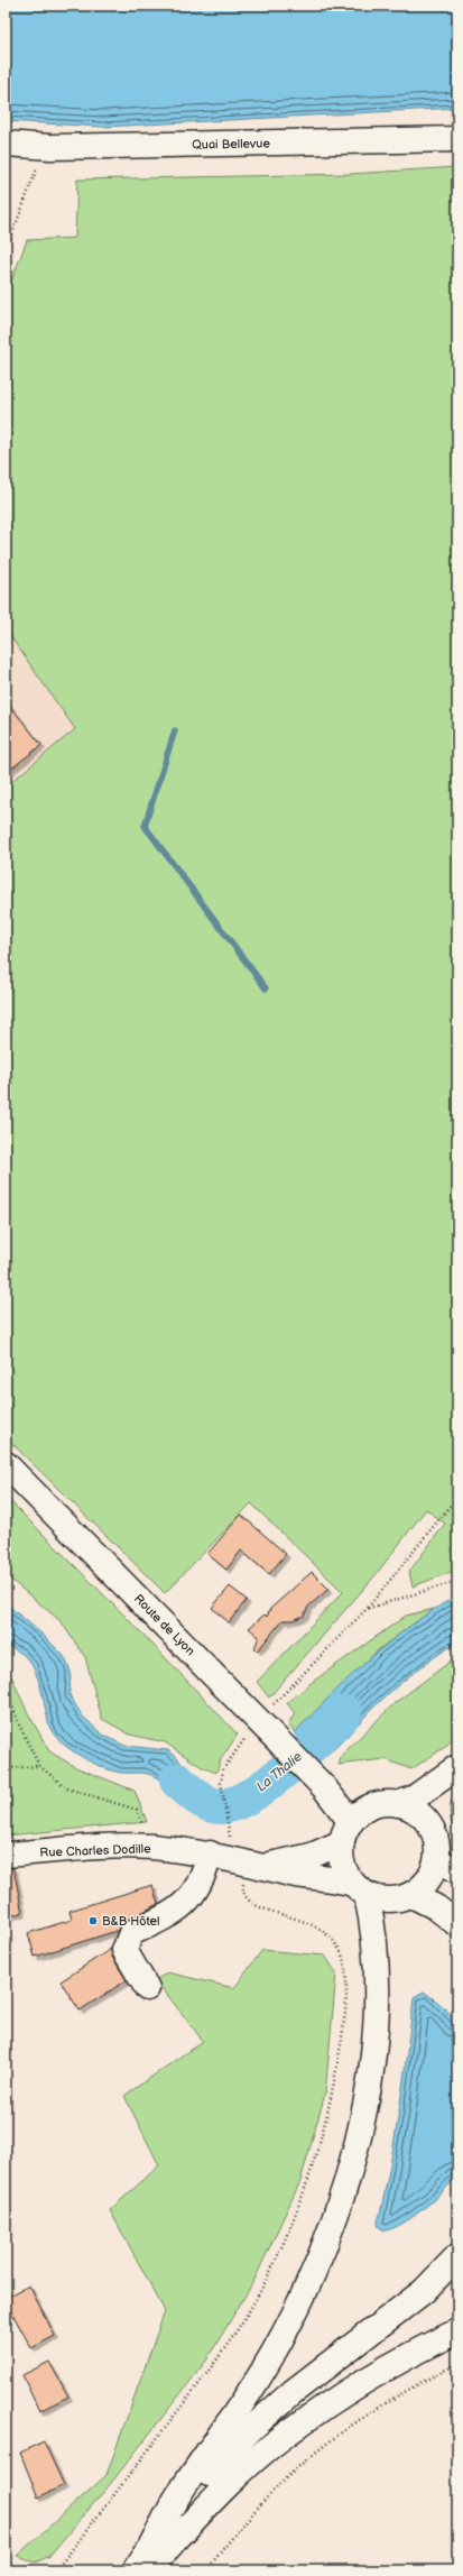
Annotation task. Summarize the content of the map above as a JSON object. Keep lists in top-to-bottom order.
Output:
{
  "streets": {
    "main road": ["Quai Bellevue", "Route de Lyon", "Rue Charles Dodille"]
  },
  "crossings": [
    ["Route de Lyon", "Rue Charles Dodille"]
  ],
  "water": ["La Thalie"],
  "places": ["B&B Hôtel"]
}
